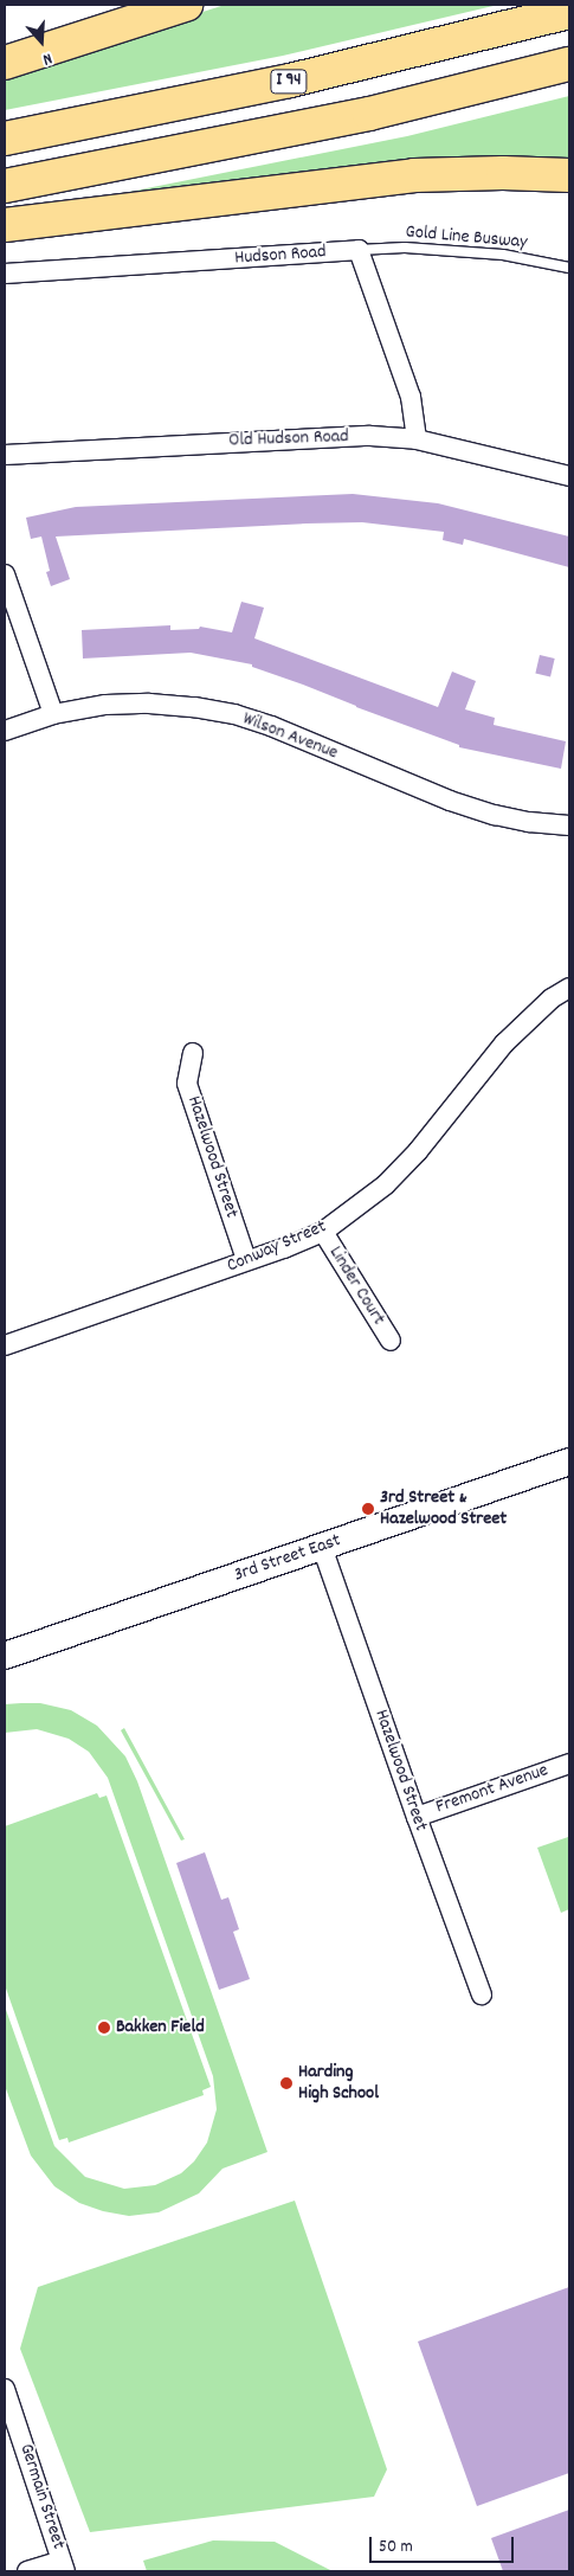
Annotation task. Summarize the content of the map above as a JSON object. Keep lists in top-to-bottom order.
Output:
{
  "streets": {
    "highway": ["I 94"],
    "street": [
      "Hudson Road",
      "Old Hudson Road",
      "Wilson Avenue",
      "Hazelwood Street",
      "Conway Street",
      "Linder Court",
      "3rd Street East",
      "Fremont Avenue",
      "Germain Street"
    ],
    "lane": ["Gold Line Busway"]
  },
  "crossings": [
    ["Gold Line Busway", "Hudson Road"],
    ["Hazelwood Street", "Conway Street"],
    ["Hazelwood Street", "3rd Street East"],
    ["Hazelwood Street", "Fremont Avenue"],
    ["Conway Street", "Linder Court"]
  ],
  "places": ["3rd Street & Hazelwood Street", "Bakken Field", "Harding High School"],
  "scale_bar": "50 m",
  "north": "bottom"
}
